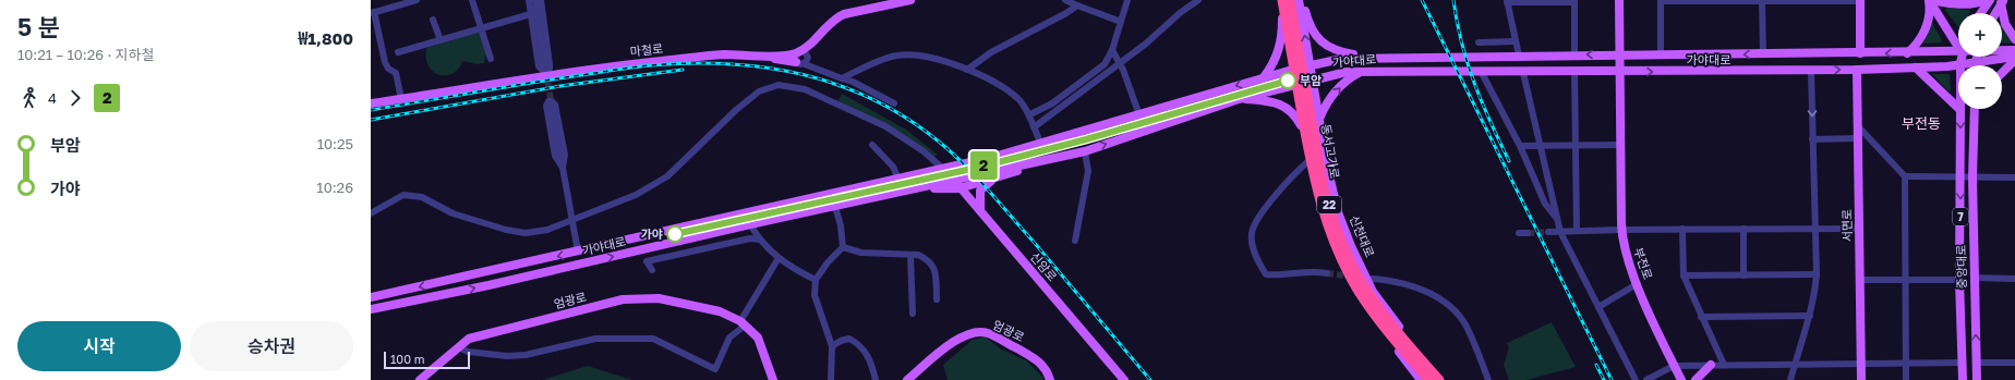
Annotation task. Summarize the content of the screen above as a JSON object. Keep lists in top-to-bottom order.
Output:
{
  "streets": {
    "highway": ["동서고가로", "22"],
    "main road": [
      "마철로",
      "가야대로",
      "7",
      "서면로",
      "신천대로",
      "부전로",
      "신암로",
      "중앙대로",
      "엄광로"
    ]
  },
  "crossings": [
    ["가야대로", "서면로"],
    ["가야대로", "신천대로"],
    ["가야대로", "부전로"],
    ["가야대로", "신암로"],
    ["가야대로", "중앙대로"],
    ["서면로", "중앙대로"]
  ],
  "districts": ["부전동"],
  "places": ["부암", "가야"],
  "lines": ["metro line 2"],
  "scale_bar": "100 m",
  "page": {
    "heading": ["5 분", "10:21 – 10:26 · 지하철", "₩1,800"],
    "on_map": "2",
    "map_buttons": ["+", "−"],
    "legs": ["4", "2"],
    "list": [
      {
        "name": "부암",
        "value": "10:25"
      },
      {
        "name": "가야",
        "value": "10:26"
      }
    ],
    "buttons": ["시작", "승차권"],
    "scale": "100 m"
  }
}
